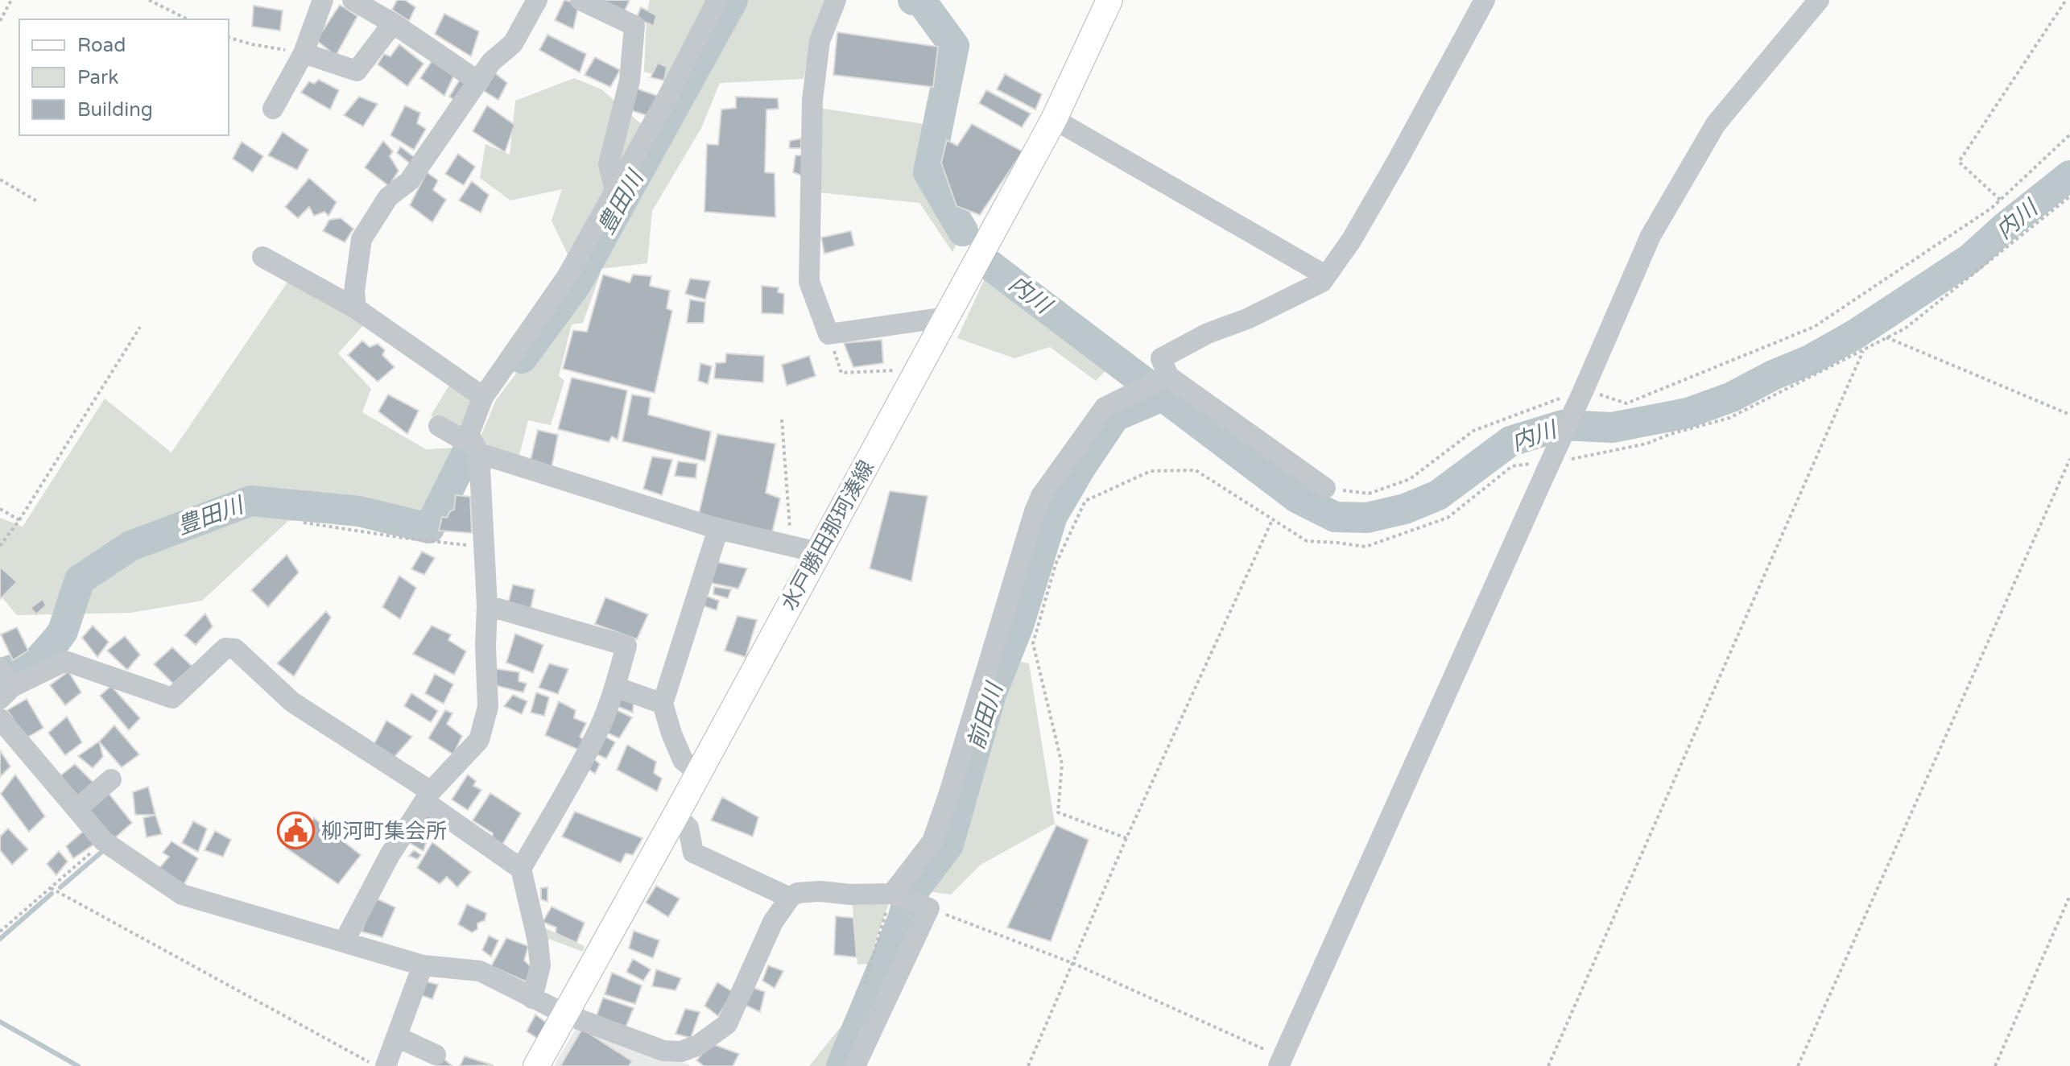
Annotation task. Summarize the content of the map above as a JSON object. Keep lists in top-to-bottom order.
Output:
{
  "streets": {
    "main road": ["水戸勝田那珂湊線"]
  },
  "water": ["豊田川", "内川", "前田川"],
  "places": {
    "public building": ["柳河町集会所"]
  },
  "legend": ["Road", "Park", "Building"]
}
